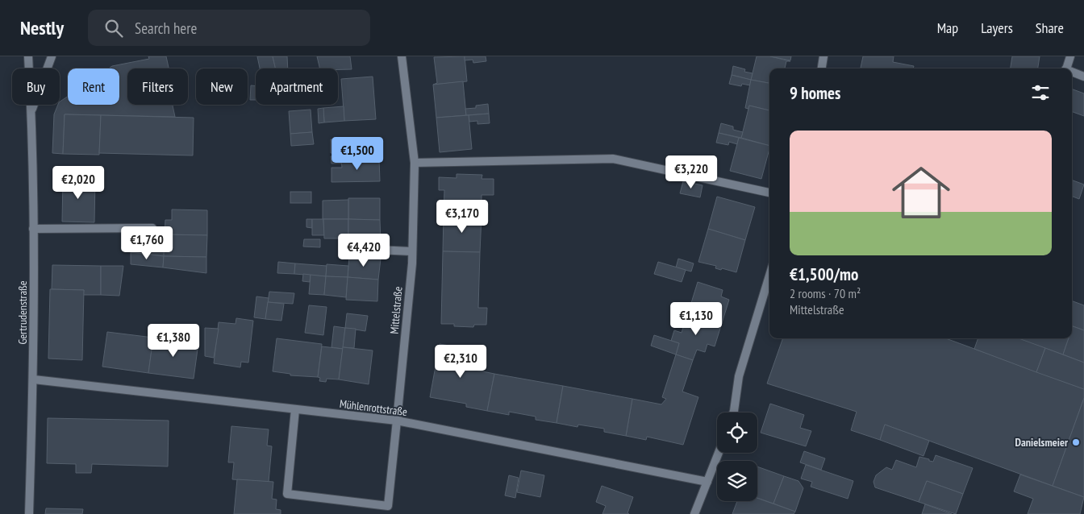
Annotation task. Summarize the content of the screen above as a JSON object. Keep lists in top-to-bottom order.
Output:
{
  "streets": {
    "street": ["Mittelstraße", "Gertrudenstraße", "Mühlenrottstraße"]
  },
  "crossings": [
    ["Mittelstraße", "Mühlenrottstraße"],
    ["Gertrudenstraße", "Mühlenrottstraße"]
  ],
  "places": ["Danielsmeier"],
  "page": {
    "header": "Nestly",
    "search": "Search here",
    "nav": ["Map", "Layers", "Share"],
    "chip": [
      "Buy",
      "Rent",
      "Filters",
      "New",
      "Apartment"
    ],
    "heading": "9 homes",
    "list": [
      {
        "name": "€1,500/mo",
        "note": "2 rooms · 70 m² · Mittelstraße"
      }
    ],
    "price": [
      "€1,500",
      "€3,220",
      "€2,020",
      "€3,170",
      "€1,760",
      "€4,420",
      "€1,130",
      "€1,380",
      "€2,310"
    ]
  }
}
